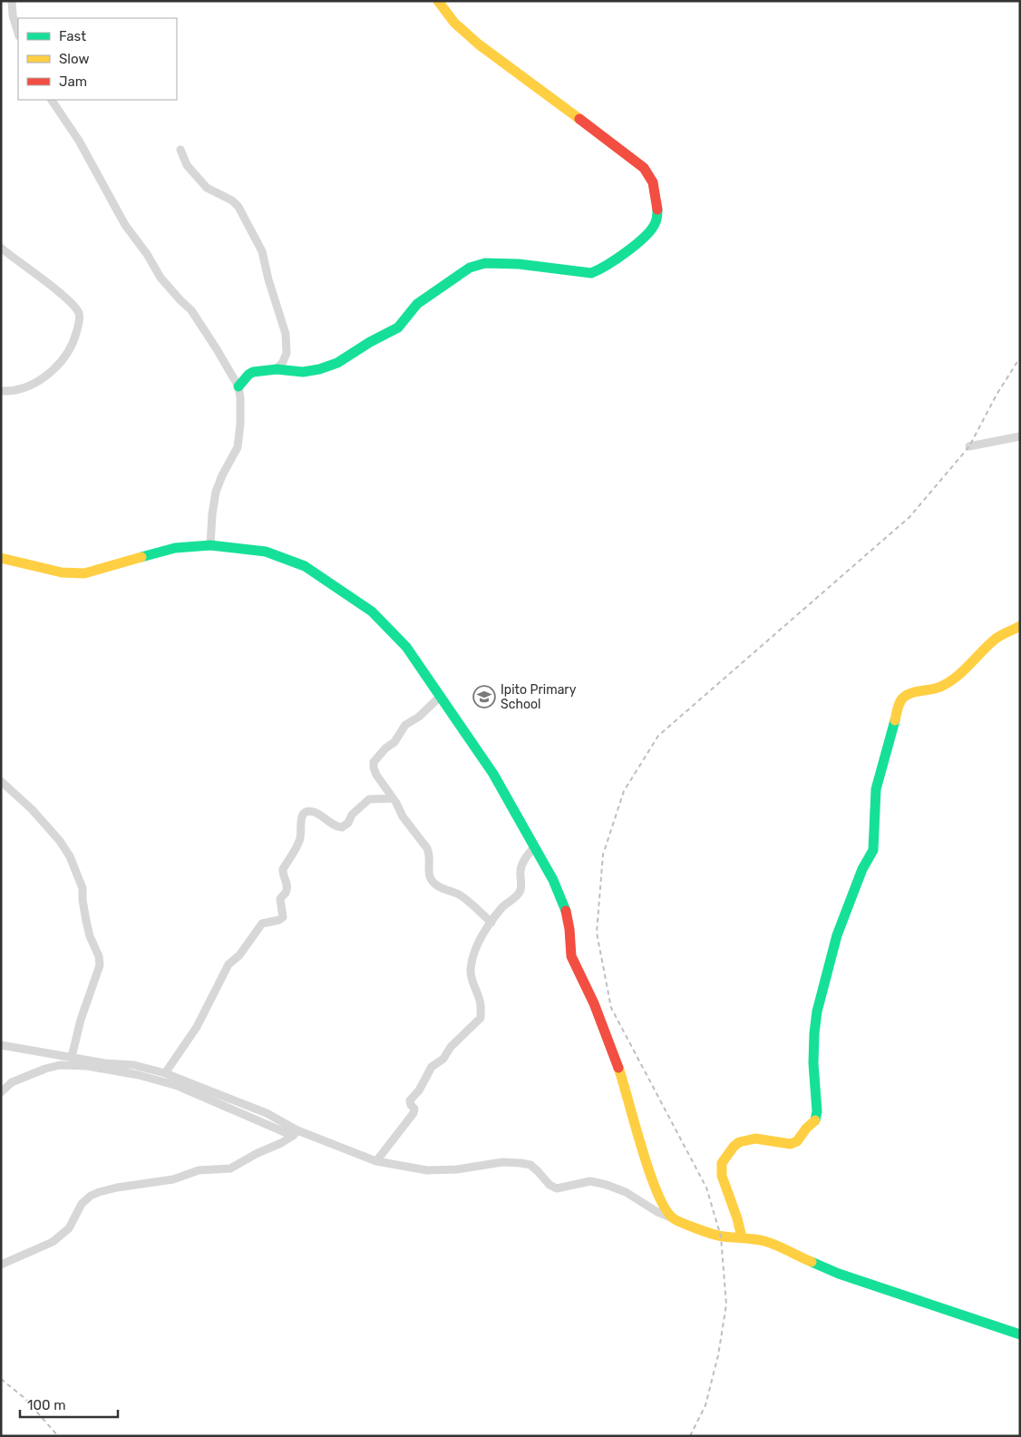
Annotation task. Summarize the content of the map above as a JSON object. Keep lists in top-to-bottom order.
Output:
{
  "places": {
    "school or university": ["Ipito Primary School"]
  },
  "legend": ["Fast", "Slow", "Jam"],
  "scale_bar": "100 m"
}
